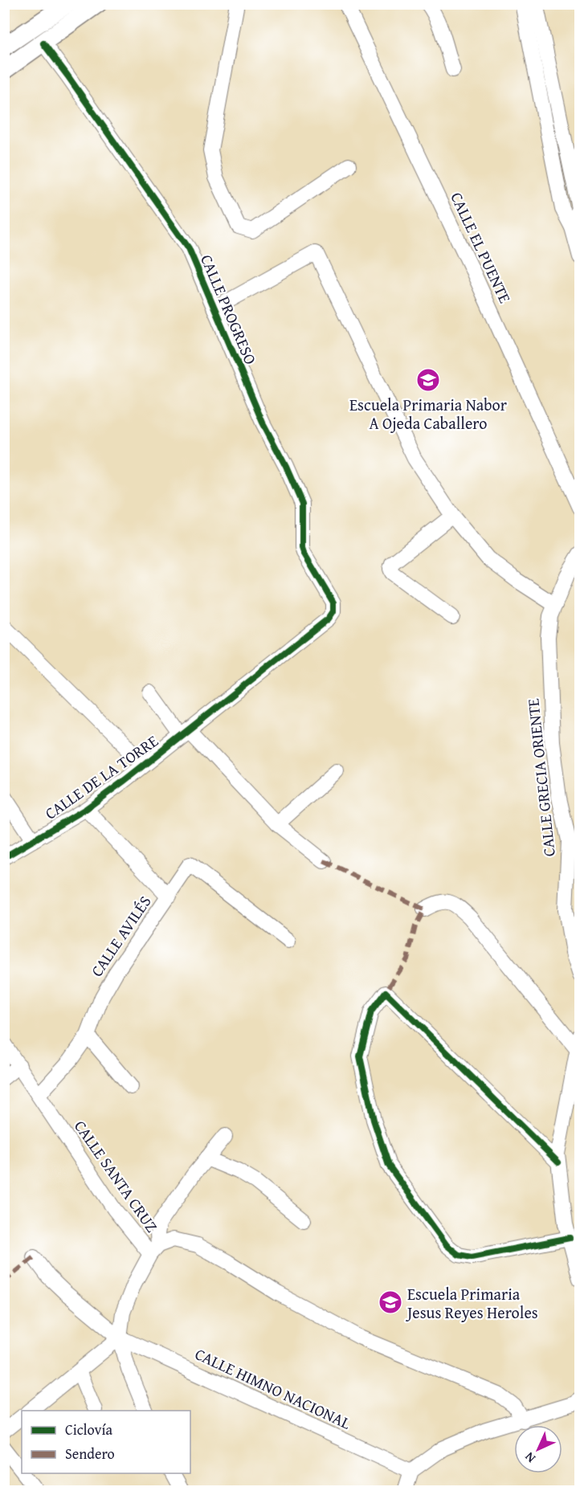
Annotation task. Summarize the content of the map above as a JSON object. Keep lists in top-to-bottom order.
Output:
{
  "streets": {
    "street": [
      "CALLE EL PUENTE",
      "CALLE PROGRESO",
      "CALLE DE LA TORRE",
      "CALLE GRECIA ORIENTE",
      "CALLE AVILÉS",
      "CALLE SANTA CRUZ",
      "CALLE HIMNO NACIONAL"
    ]
  },
  "crossings": [
    ["CALLE PROGRESO", "CALLE DE LA TORRE"],
    ["CALLE PROGRESO", "CALLE GRECIA ORIENTE"],
    ["CALLE DE LA TORRE", "CALLE AVILÉS"],
    ["CALLE AVILÉS", "CALLE SANTA CRUZ"],
    ["CALLE SANTA CRUZ", "CALLE HIMNO NACIONAL"]
  ],
  "places": {
    "school or university": ["Escuela Primaria Nabor A Ojeda Caballero", "Escuela Primaria Jesus Reyes Heroles"]
  },
  "legend": ["Ciclovía", "Sendero"],
  "north": "bottom left"
}
